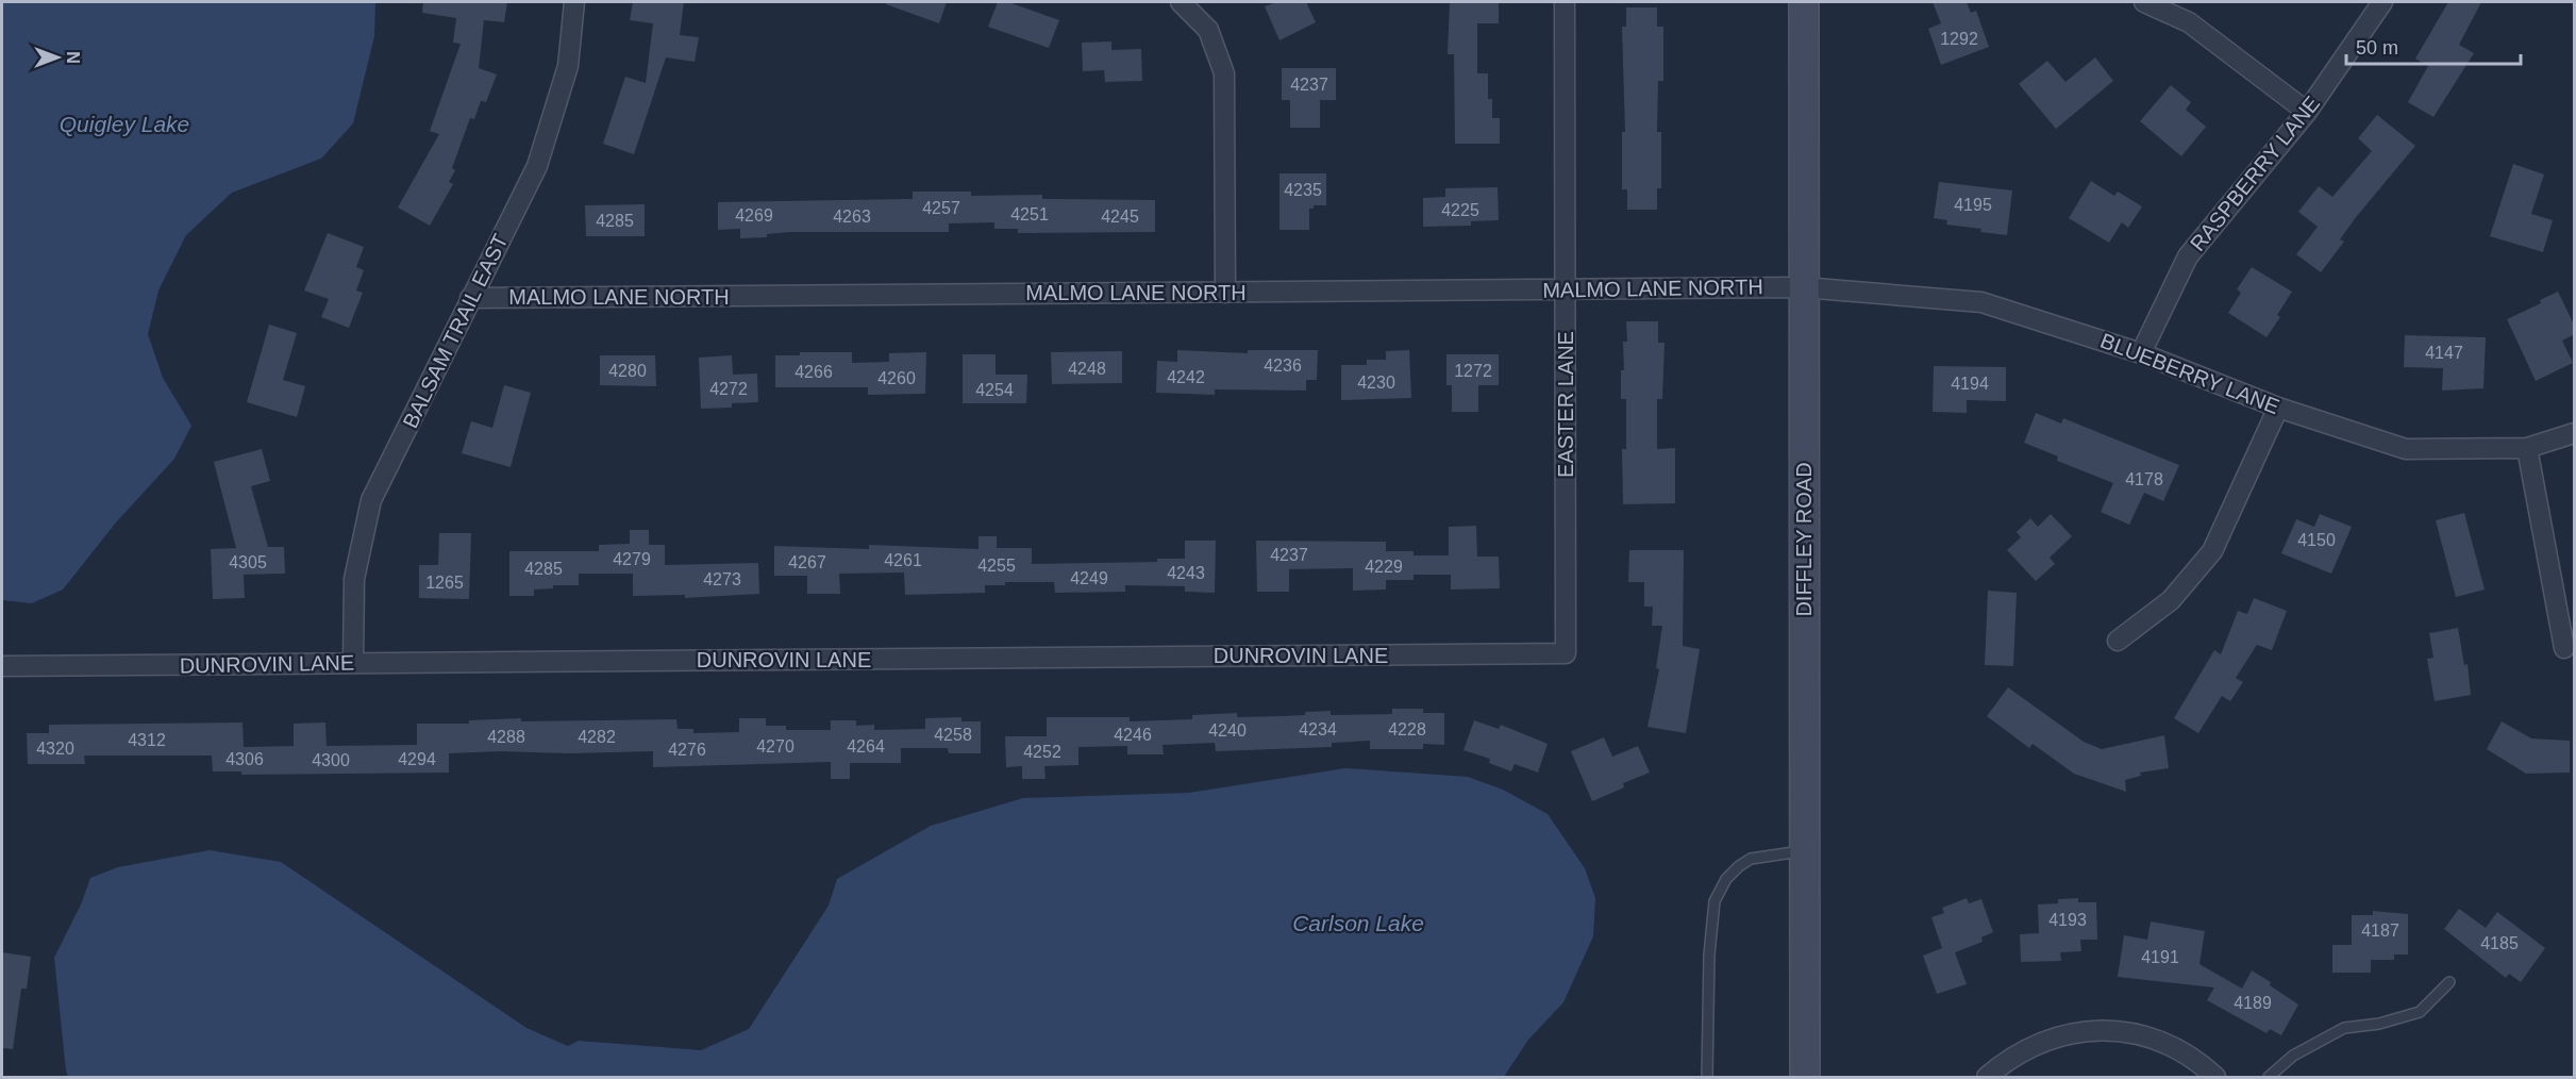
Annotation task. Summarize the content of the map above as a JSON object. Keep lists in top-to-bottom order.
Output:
{
  "streets": {
    "main road": ["DIFFLEY ROAD"],
    "street": [
      "RASPBERRY LANE",
      "MALMO LANE NORTH",
      "BALSAM TRAIL EAST",
      "BLUEBERRY LANE",
      "EASTER LANE",
      "DUNROVIN LANE"
    ]
  },
  "crossings": [
    ["RASPBERRY LANE", "BLUEBERRY LANE"],
    ["MALMO LANE NORTH", "BALSAM TRAIL EAST"],
    ["MALMO LANE NORTH", "BLUEBERRY LANE"],
    ["MALMO LANE NORTH", "EASTER LANE"],
    ["MALMO LANE NORTH", "DIFFLEY ROAD"],
    ["BALSAM TRAIL EAST", "DUNROVIN LANE"],
    ["BLUEBERRY LANE", "DIFFLEY ROAD"],
    ["EASTER LANE", "DUNROVIN LANE"]
  ],
  "water": ["Quigley Lake", "Carlson Lake"],
  "house_numbers": [
    "1292",
    "4237",
    "4235",
    "4195",
    "4257",
    "4225",
    "4251",
    "4269",
    "4263",
    "4245",
    "4285",
    "4147",
    "4236",
    "4248",
    "4280",
    "1272",
    "4266",
    "4242",
    "4260",
    "4230",
    "4194",
    "4272",
    "4254",
    "4178",
    "4150",
    "4237",
    "4279",
    "4261",
    "4305",
    "4267",
    "4255",
    "4229",
    "4285",
    "4243",
    "4249",
    "4273",
    "1265",
    "4234",
    "4228",
    "4240",
    "4258",
    "4246",
    "4288",
    "4282",
    "4312",
    "4270",
    "4264",
    "4320",
    "4276",
    "4252",
    "4306",
    "4294",
    "4300",
    "4193",
    "4187",
    "4185",
    "4191",
    "4189"
  ],
  "scale_bar": "50 m",
  "north": "right"
}
